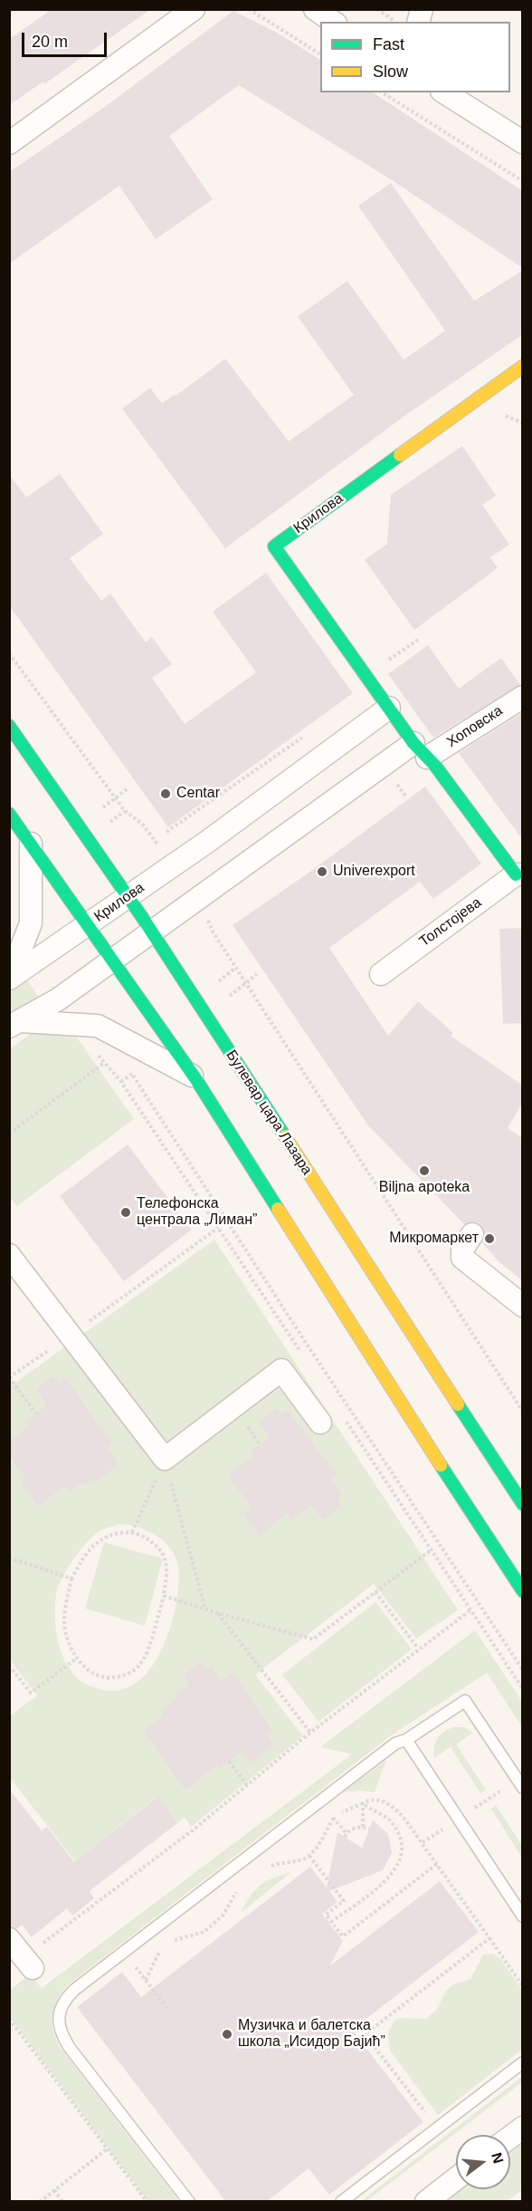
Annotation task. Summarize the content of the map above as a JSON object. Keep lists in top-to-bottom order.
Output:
{
  "streets": {
    "main road": ["Крилова", "Булевар цара Лазара"],
    "street": ["Хоповска", "Толстојева"]
  },
  "crossings": [
    ["Крилова", "Хоповска"],
    ["Крилова", "Толстојева"],
    ["Крилова", "Булевар цара Лазара"]
  ],
  "places": [
    "Centar",
    "Univerexport",
    "Biljna apoteka",
    "Телефонска централа „Лиман”",
    "Микромаркет",
    "Музичка и балетска школа „Исидор Бајић”"
  ],
  "legend": ["Fast", "Slow"],
  "scale_bar": "20 m",
  "north": "right"
}
